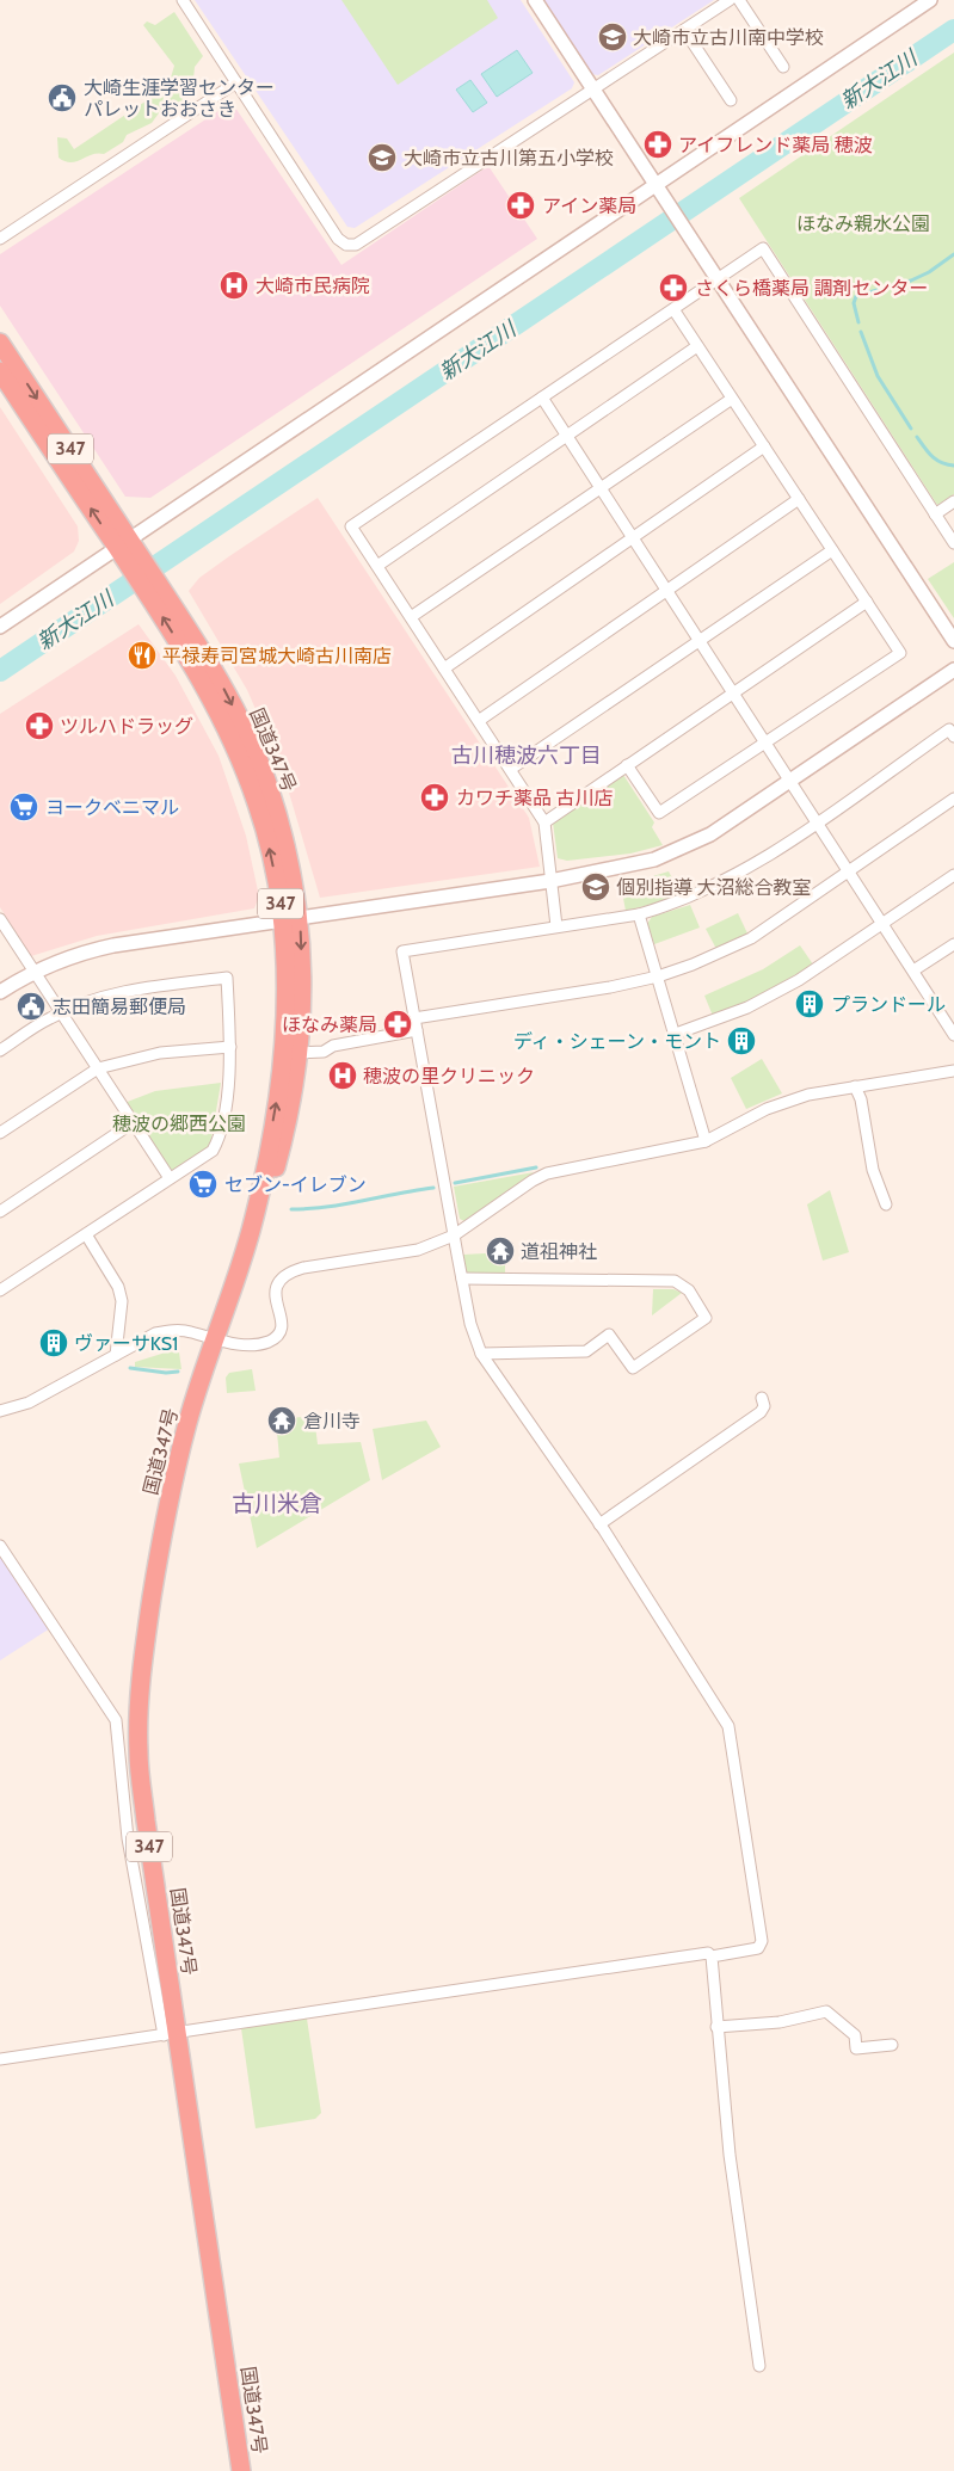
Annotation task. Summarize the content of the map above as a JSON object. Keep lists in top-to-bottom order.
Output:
{
  "streets": {
    "highway": ["347", "国道347号"]
  },
  "districts": ["古川穂波六丁目", "古川米倉"],
  "water": ["新大江川"],
  "parks": ["ほなみ親水公園", "穂波の郷西公園"],
  "places": {
    "school or university": ["大崎市立古川南中学校", "大崎市立古川第五小学校", "個別指導 大沼総合教室"],
    "public building": ["大崎生涯学習センター パレットおおさき", "志田簡易郵便局"],
    "pharmacy": [
      "アイフレンド薬局 穂波",
      "アイン薬局",
      "さくら橋薬局 調剤センター",
      "ツルハドラッグ",
      "カワチ薬品 古川店",
      "ほなみ薬局"
    ],
    "hospital": ["大崎市民病院", "穂波の里クリニック"],
    "restaurant": ["平禄寿司宮城大崎古川南店"],
    "supermarket": ["ヨークベニマル", "セブン-イレブン"],
    "building": ["プランドール", "ディ・シェーン・モント", "ヴァーサKS1"],
    "temple": ["道祖神社", "倉川寺"]
  }
}
